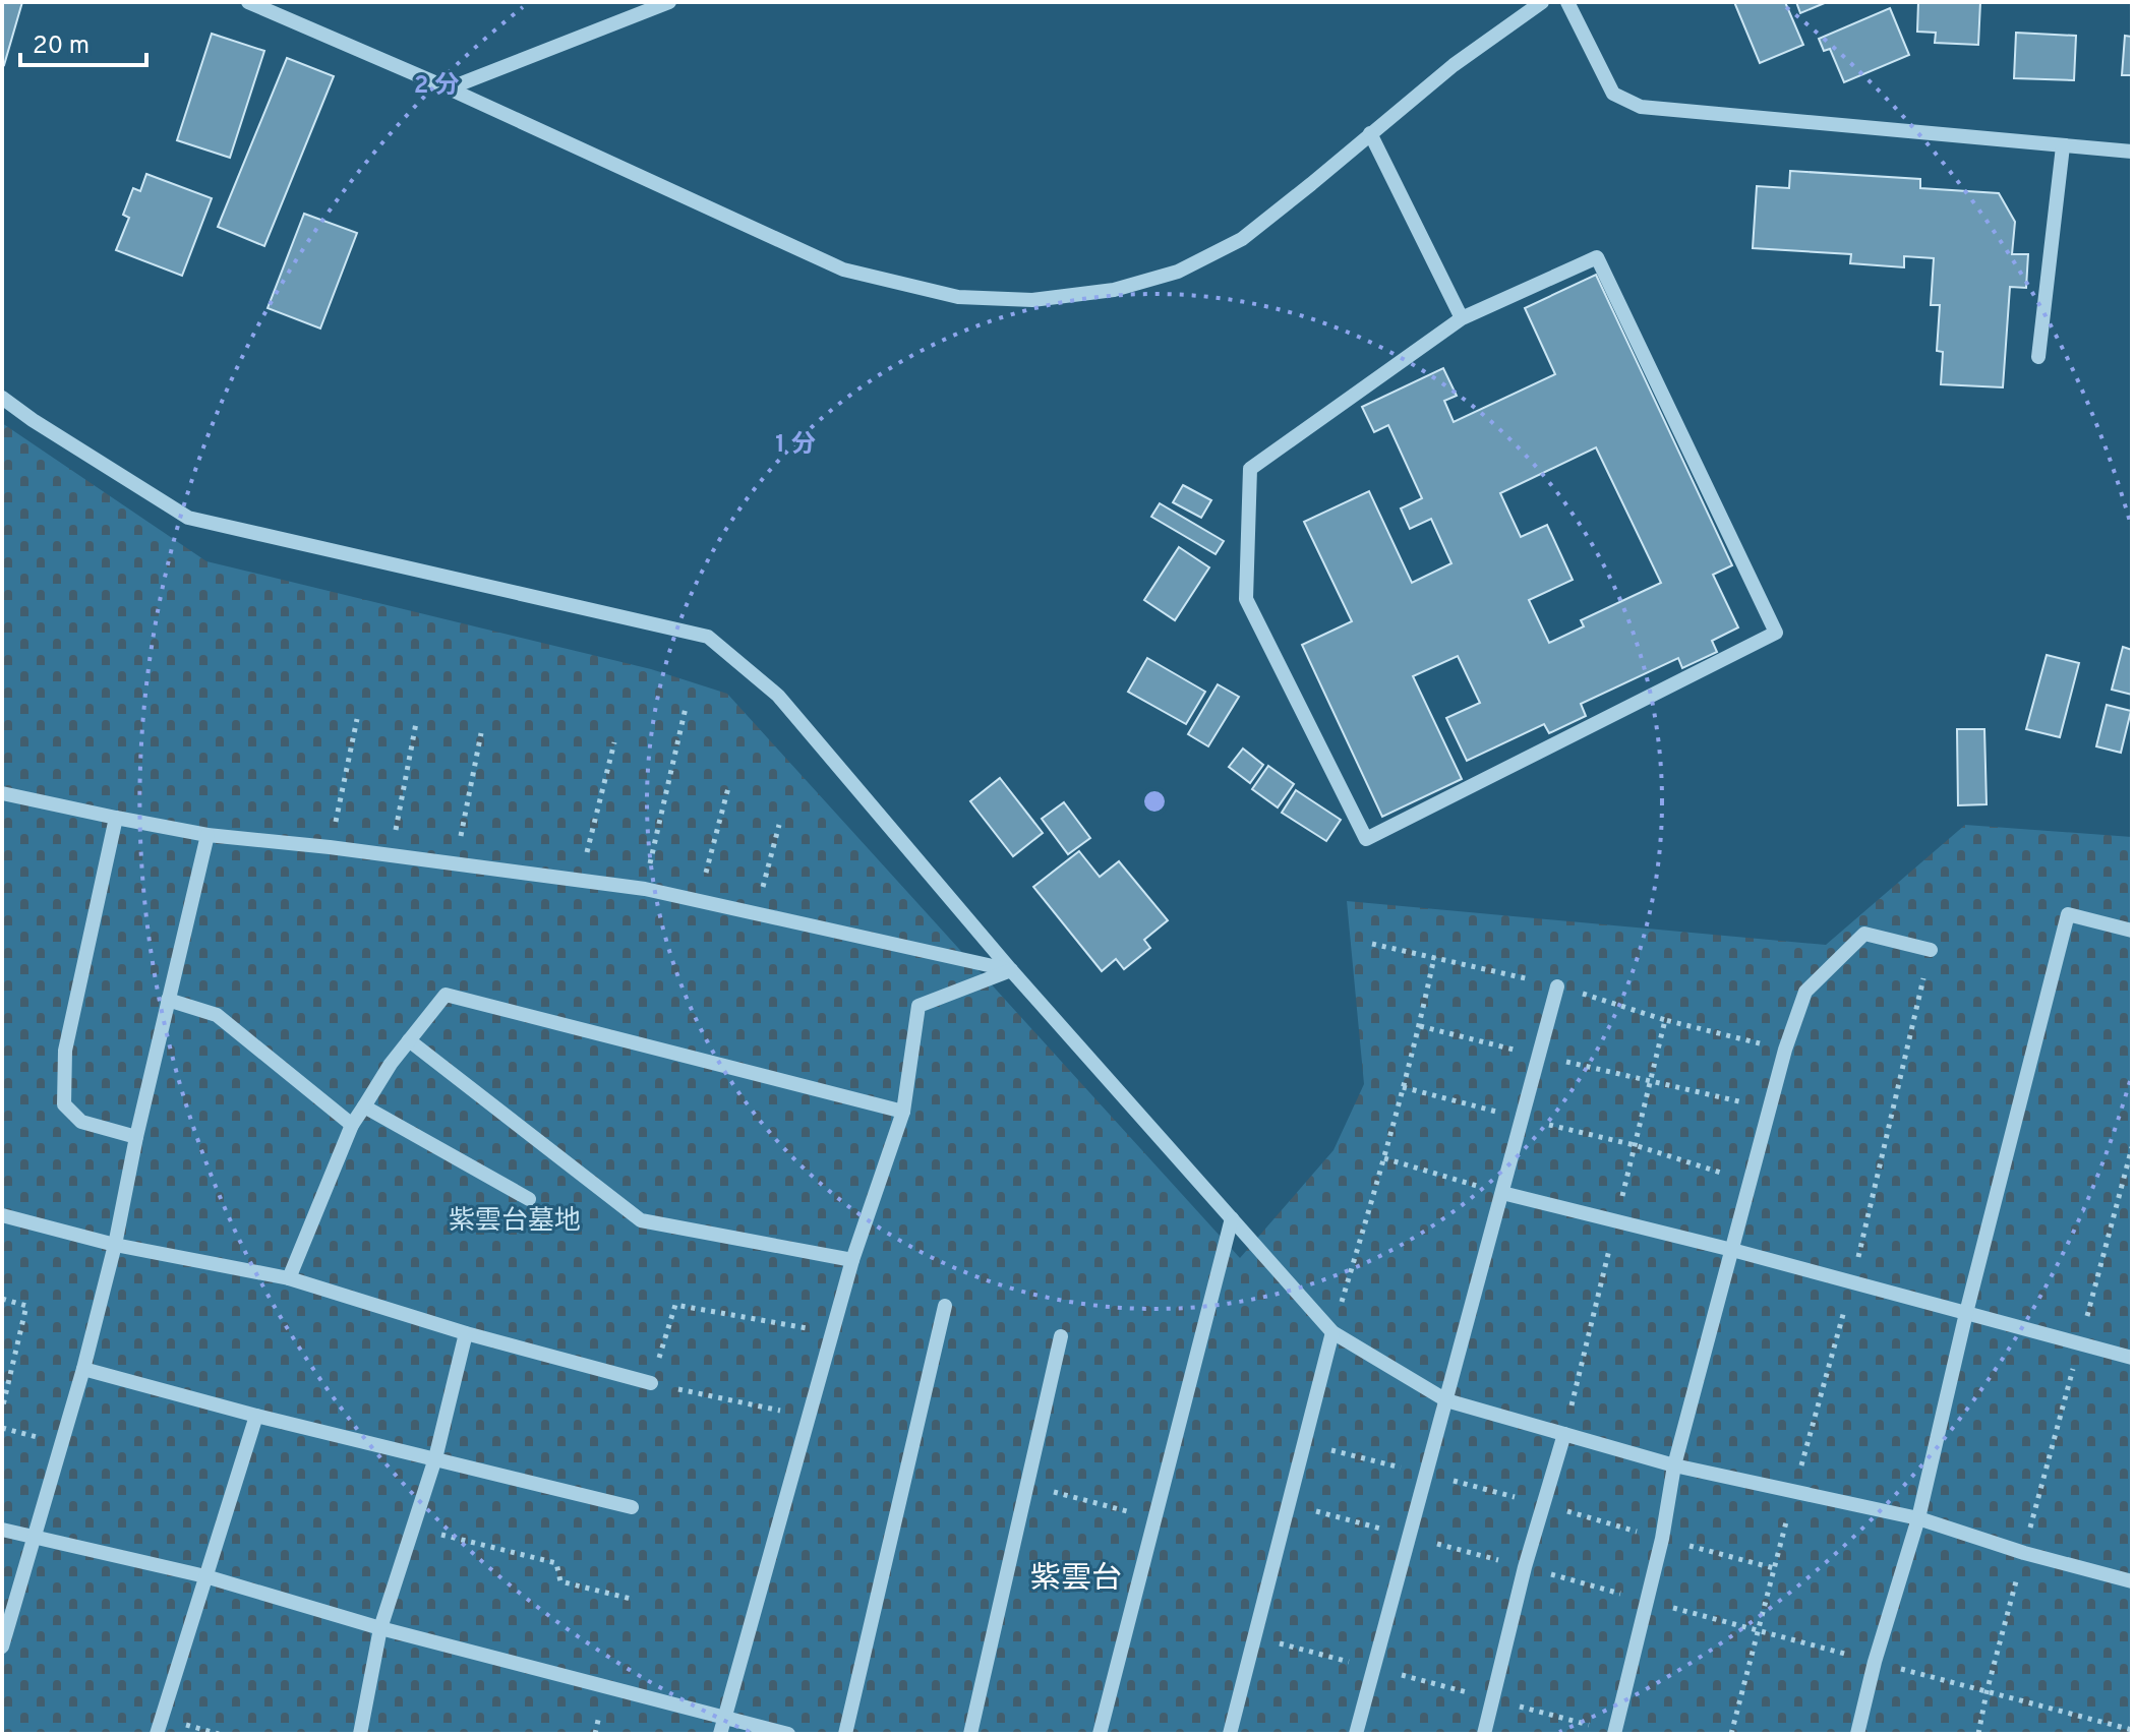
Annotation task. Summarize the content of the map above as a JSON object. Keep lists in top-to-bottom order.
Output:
{
  "districts": ["紫雲台"],
  "parks": ["紫雲台墓地"],
  "scale_bar": "20 m",
  "rings": ["2 分", "1 分"]
}
